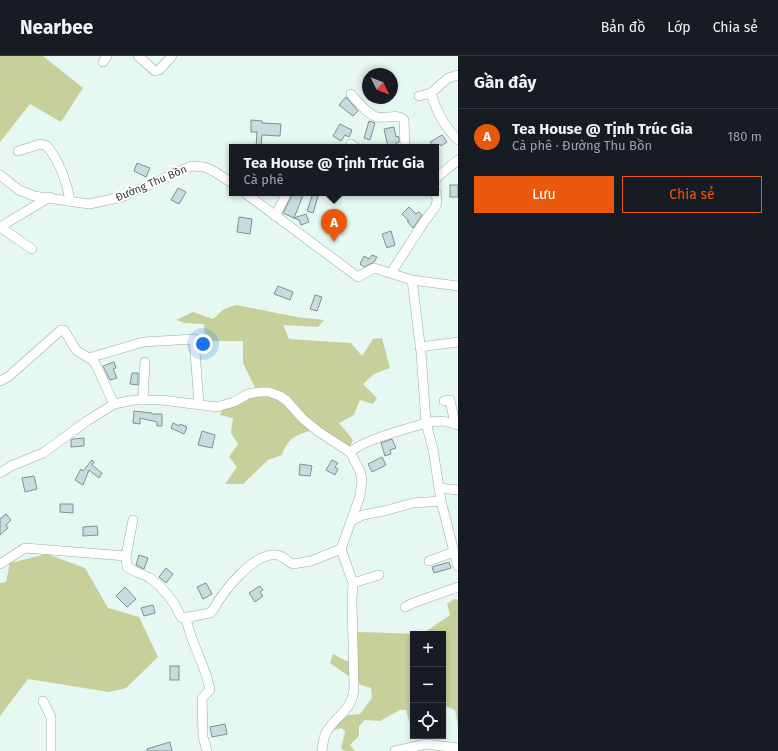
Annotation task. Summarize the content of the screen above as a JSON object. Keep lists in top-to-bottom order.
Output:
{
  "streets": {
    "street": ["Đường Thu Bồn"]
  },
  "north": "bottom right",
  "page": {
    "header": "Nearbee",
    "nav": ["Bản đồ", "Lớp", "Chia sẻ"],
    "heading": "Gần đây",
    "list": [
      {
        "mark": "A",
        "name": "Tea House @ Tịnh Trúc Gia",
        "note": "Cà phê · Đường Thu Bồn",
        "value": "180 m"
      }
    ],
    "popup": ["Tea House @ Tịnh Trúc Gia", "Cà phê"],
    "buttons": ["Lưu", "Chia sẻ"],
    "pins": "A",
    "map_buttons": ["+", "−"]
  }
}
